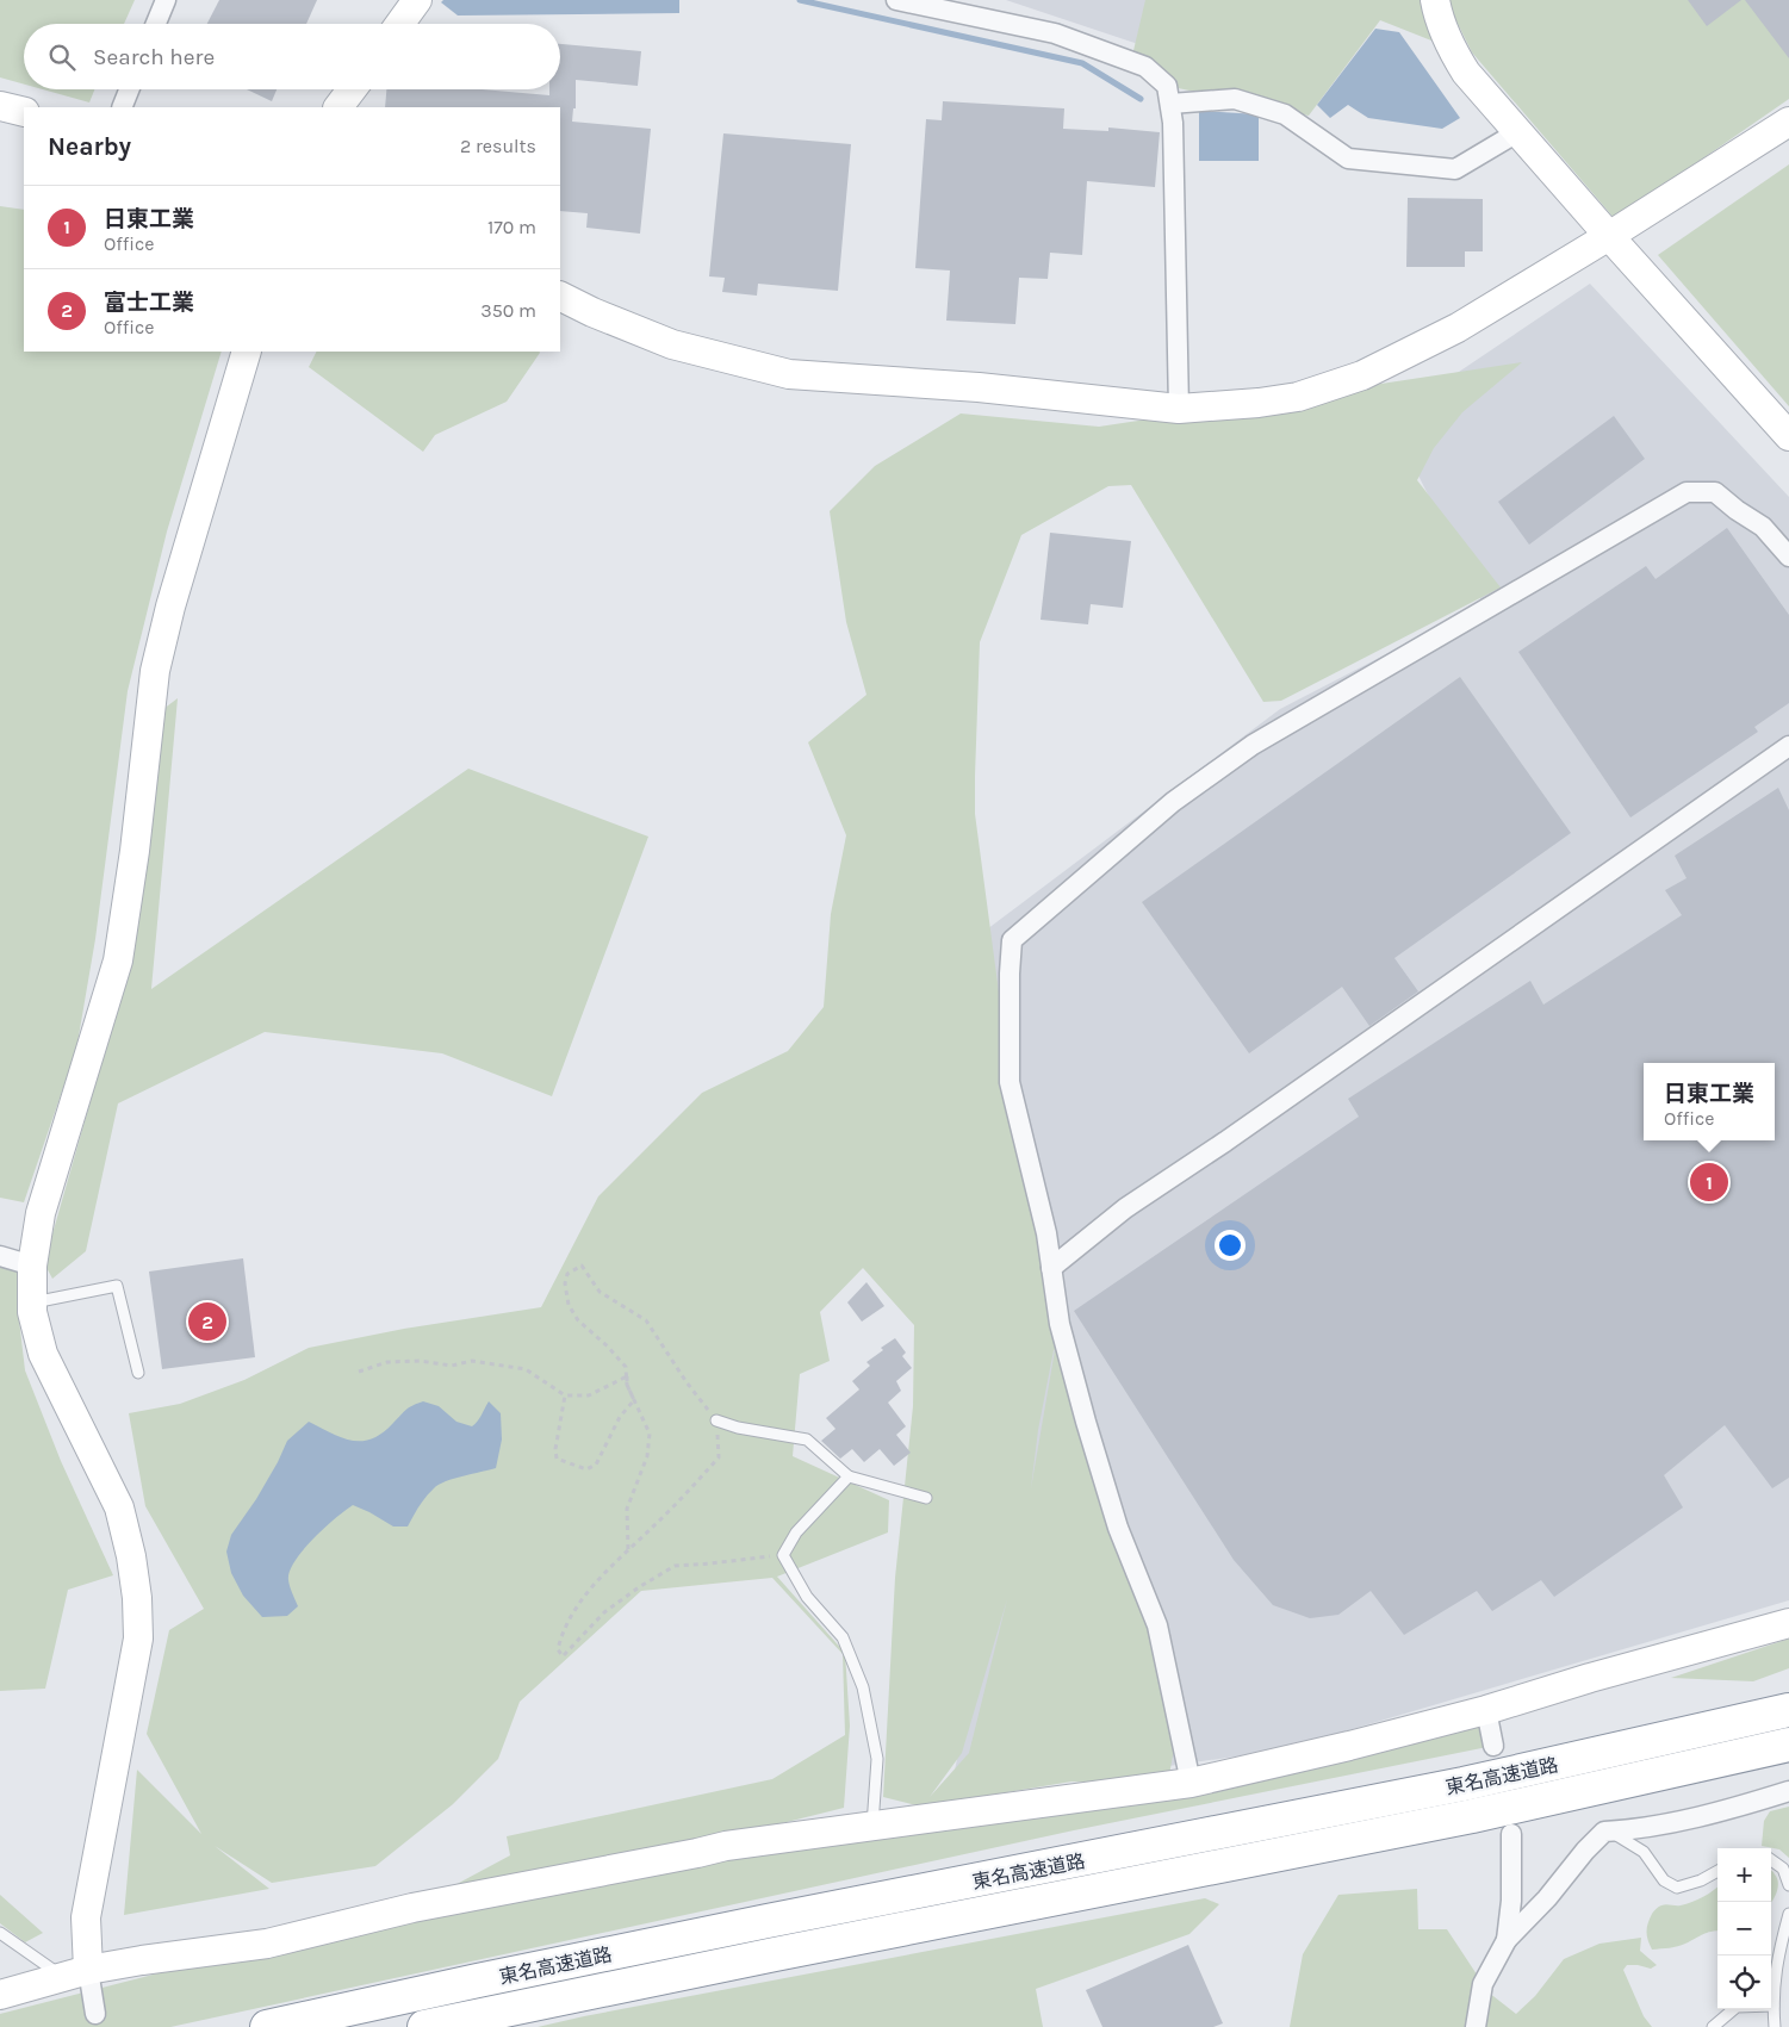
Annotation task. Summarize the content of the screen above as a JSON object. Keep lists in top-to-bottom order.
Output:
{
  "streets": {
    "highway": ["東名高速道路"]
  },
  "page": {
    "search": "Search here",
    "heading": ["Nearby", "2 results"],
    "list": [
      {
        "mark": "1",
        "name": "日東工業",
        "note": "Office",
        "value": "170 m"
      },
      {
        "mark": "2",
        "name": "富士工業",
        "note": "Office",
        "value": "350 m"
      }
    ],
    "popup": ["日東工業", "Office"],
    "pins": ["1", "2"],
    "map_buttons": ["+", "−"]
  }
}
